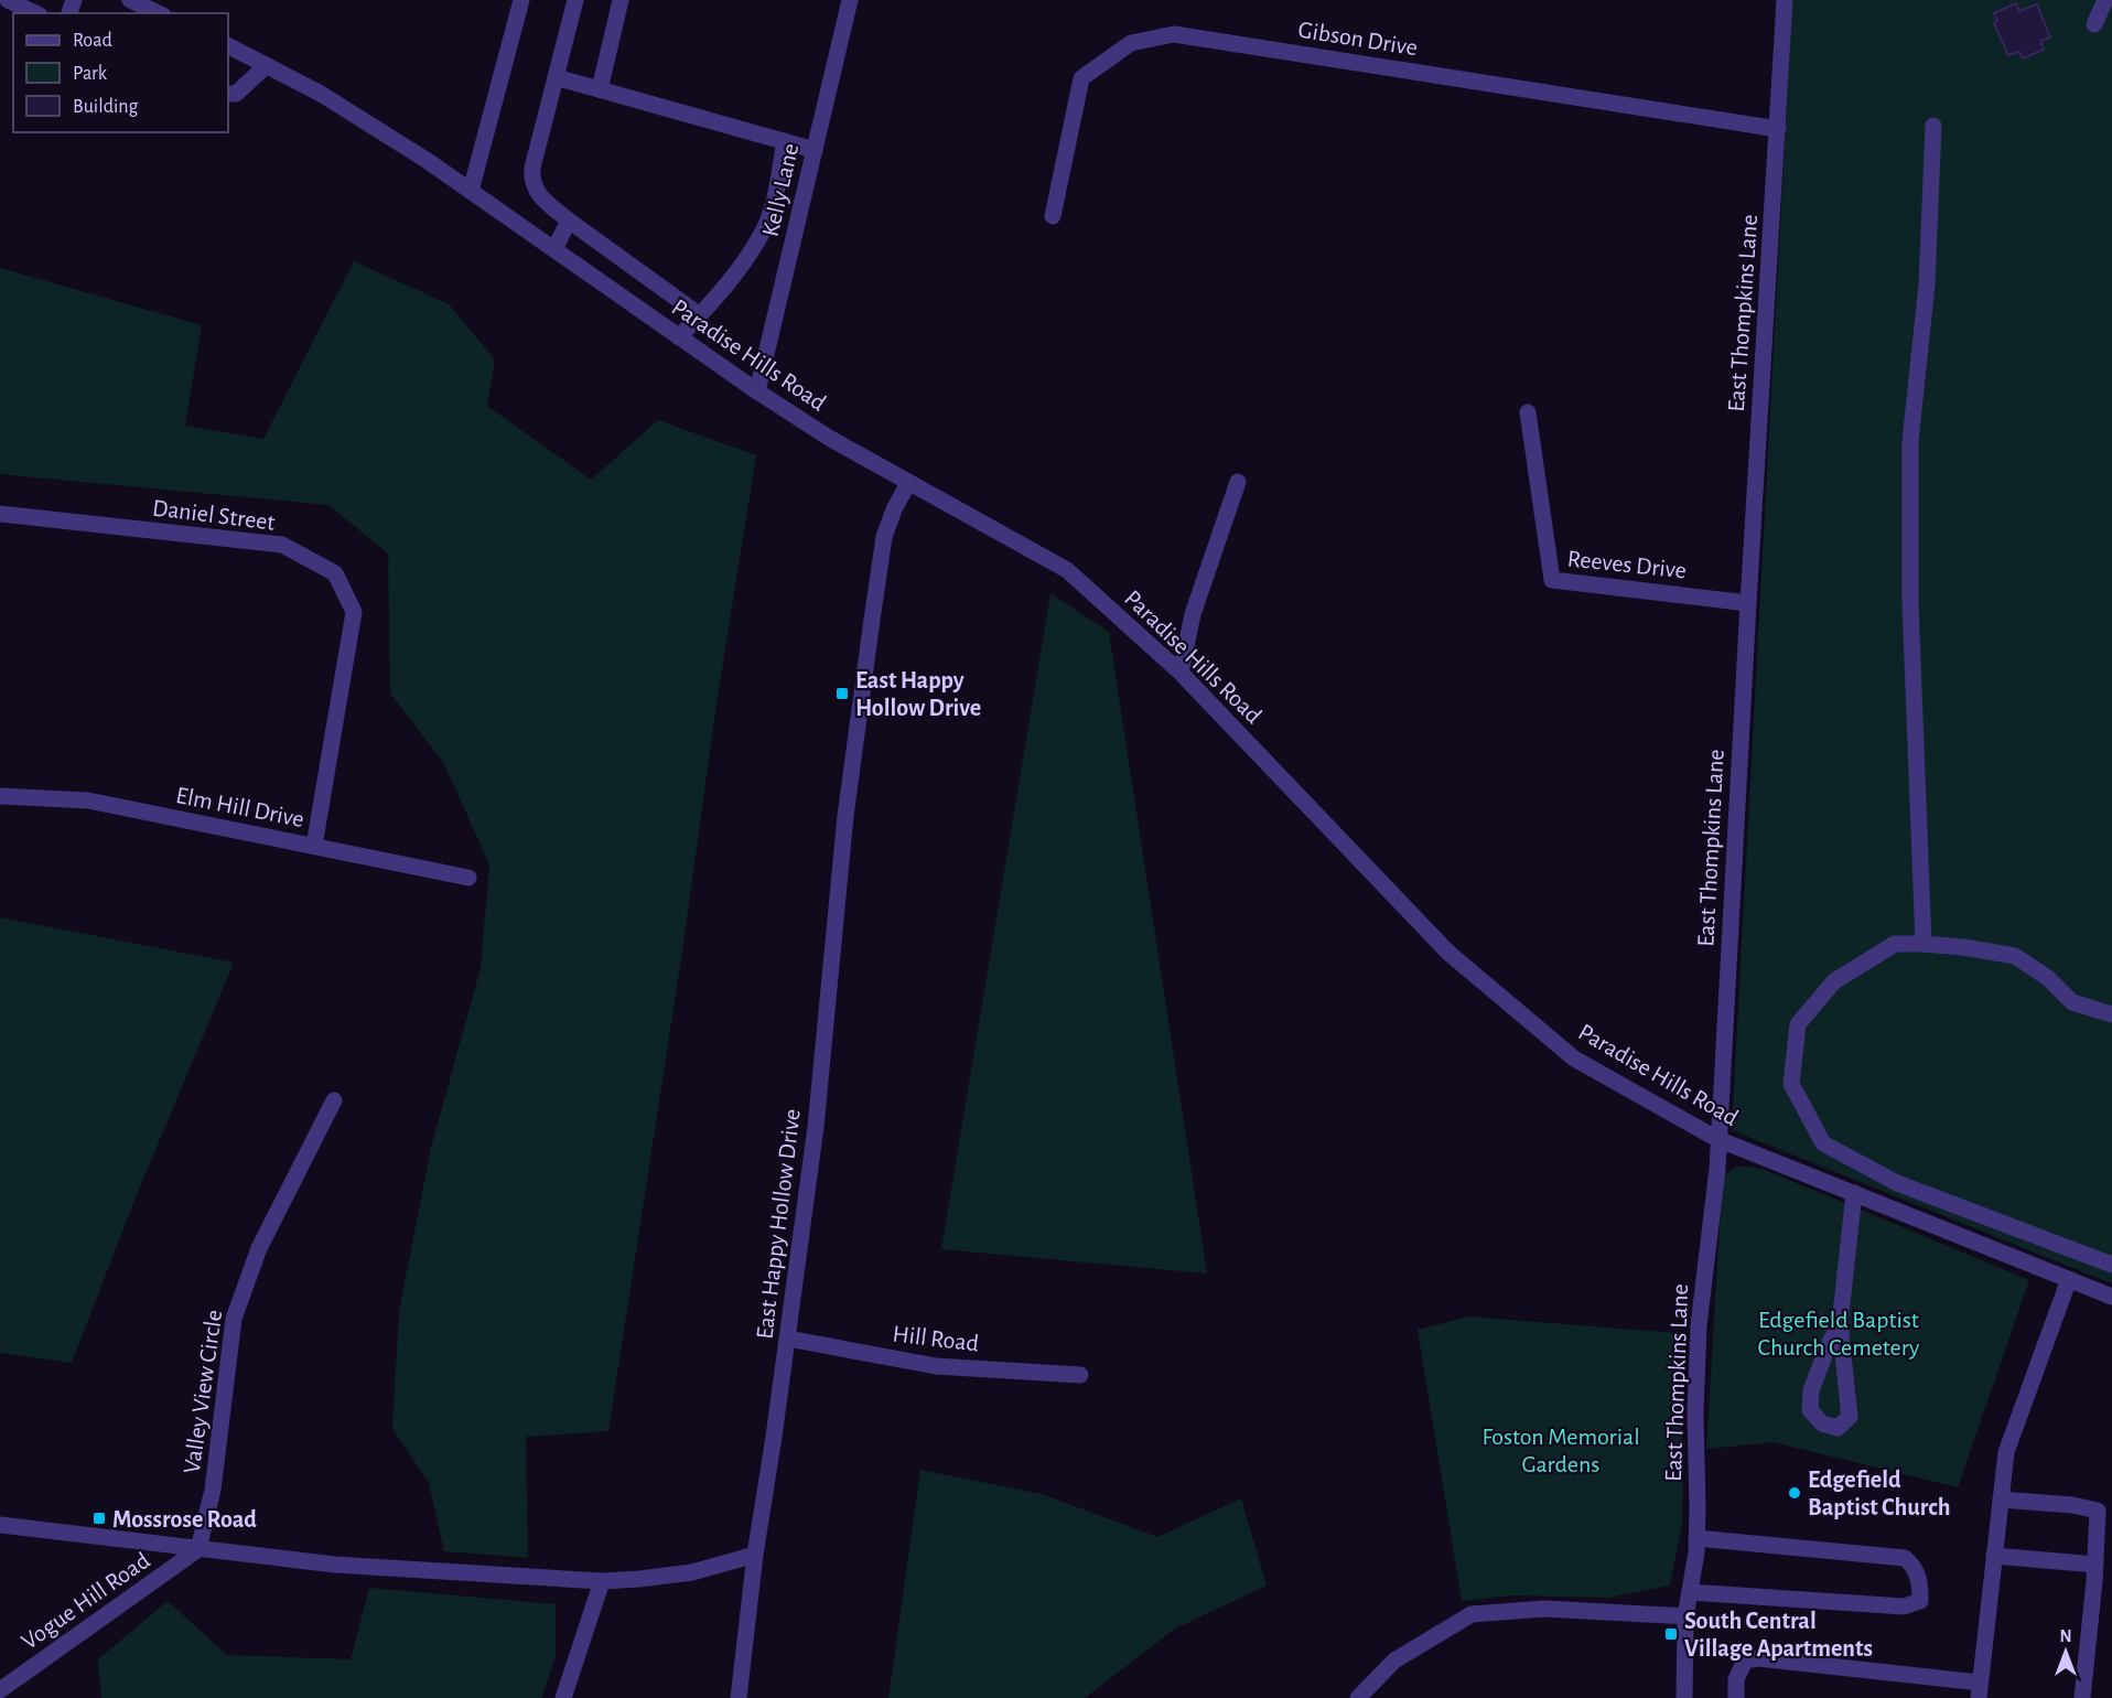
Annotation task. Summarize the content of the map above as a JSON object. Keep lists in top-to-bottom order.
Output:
{
  "streets": {
    "street": [
      "Gibson Drive",
      "Kelly Lane",
      "East Thompkins Lane",
      "Paradise Hills Road",
      "Daniel Street",
      "Reeves Drive",
      "Elm Hill Drive",
      "East Happy Hollow Drive",
      "Hill Road",
      "Valley View Circle",
      "Vogue Hill Road"
    ]
  },
  "crossings": [
    ["Gibson Drive", "East Thompkins Lane"],
    ["Kelly Lane", "Paradise Hills Road"],
    ["East Thompkins Lane", "Paradise Hills Road"],
    ["East Thompkins Lane", "Reeves Drive"],
    ["Paradise Hills Road", "East Happy Hollow Drive"],
    ["Daniel Street", "Elm Hill Drive"],
    ["East Happy Hollow Drive", "Hill Road"],
    ["Valley View Circle", "Vogue Hill Road"]
  ],
  "parks": ["Edgefield Baptist Church Cemetery", "Foston Memorial Gardens"],
  "places": {
    "transit": ["East Happy Hollow Drive", "Mossrose Road", "South Central Village Apartments"],
    "other": ["Edgefield Baptist Church"]
  },
  "legend": ["Road", "Park", "Building"],
  "north": "top"
}
